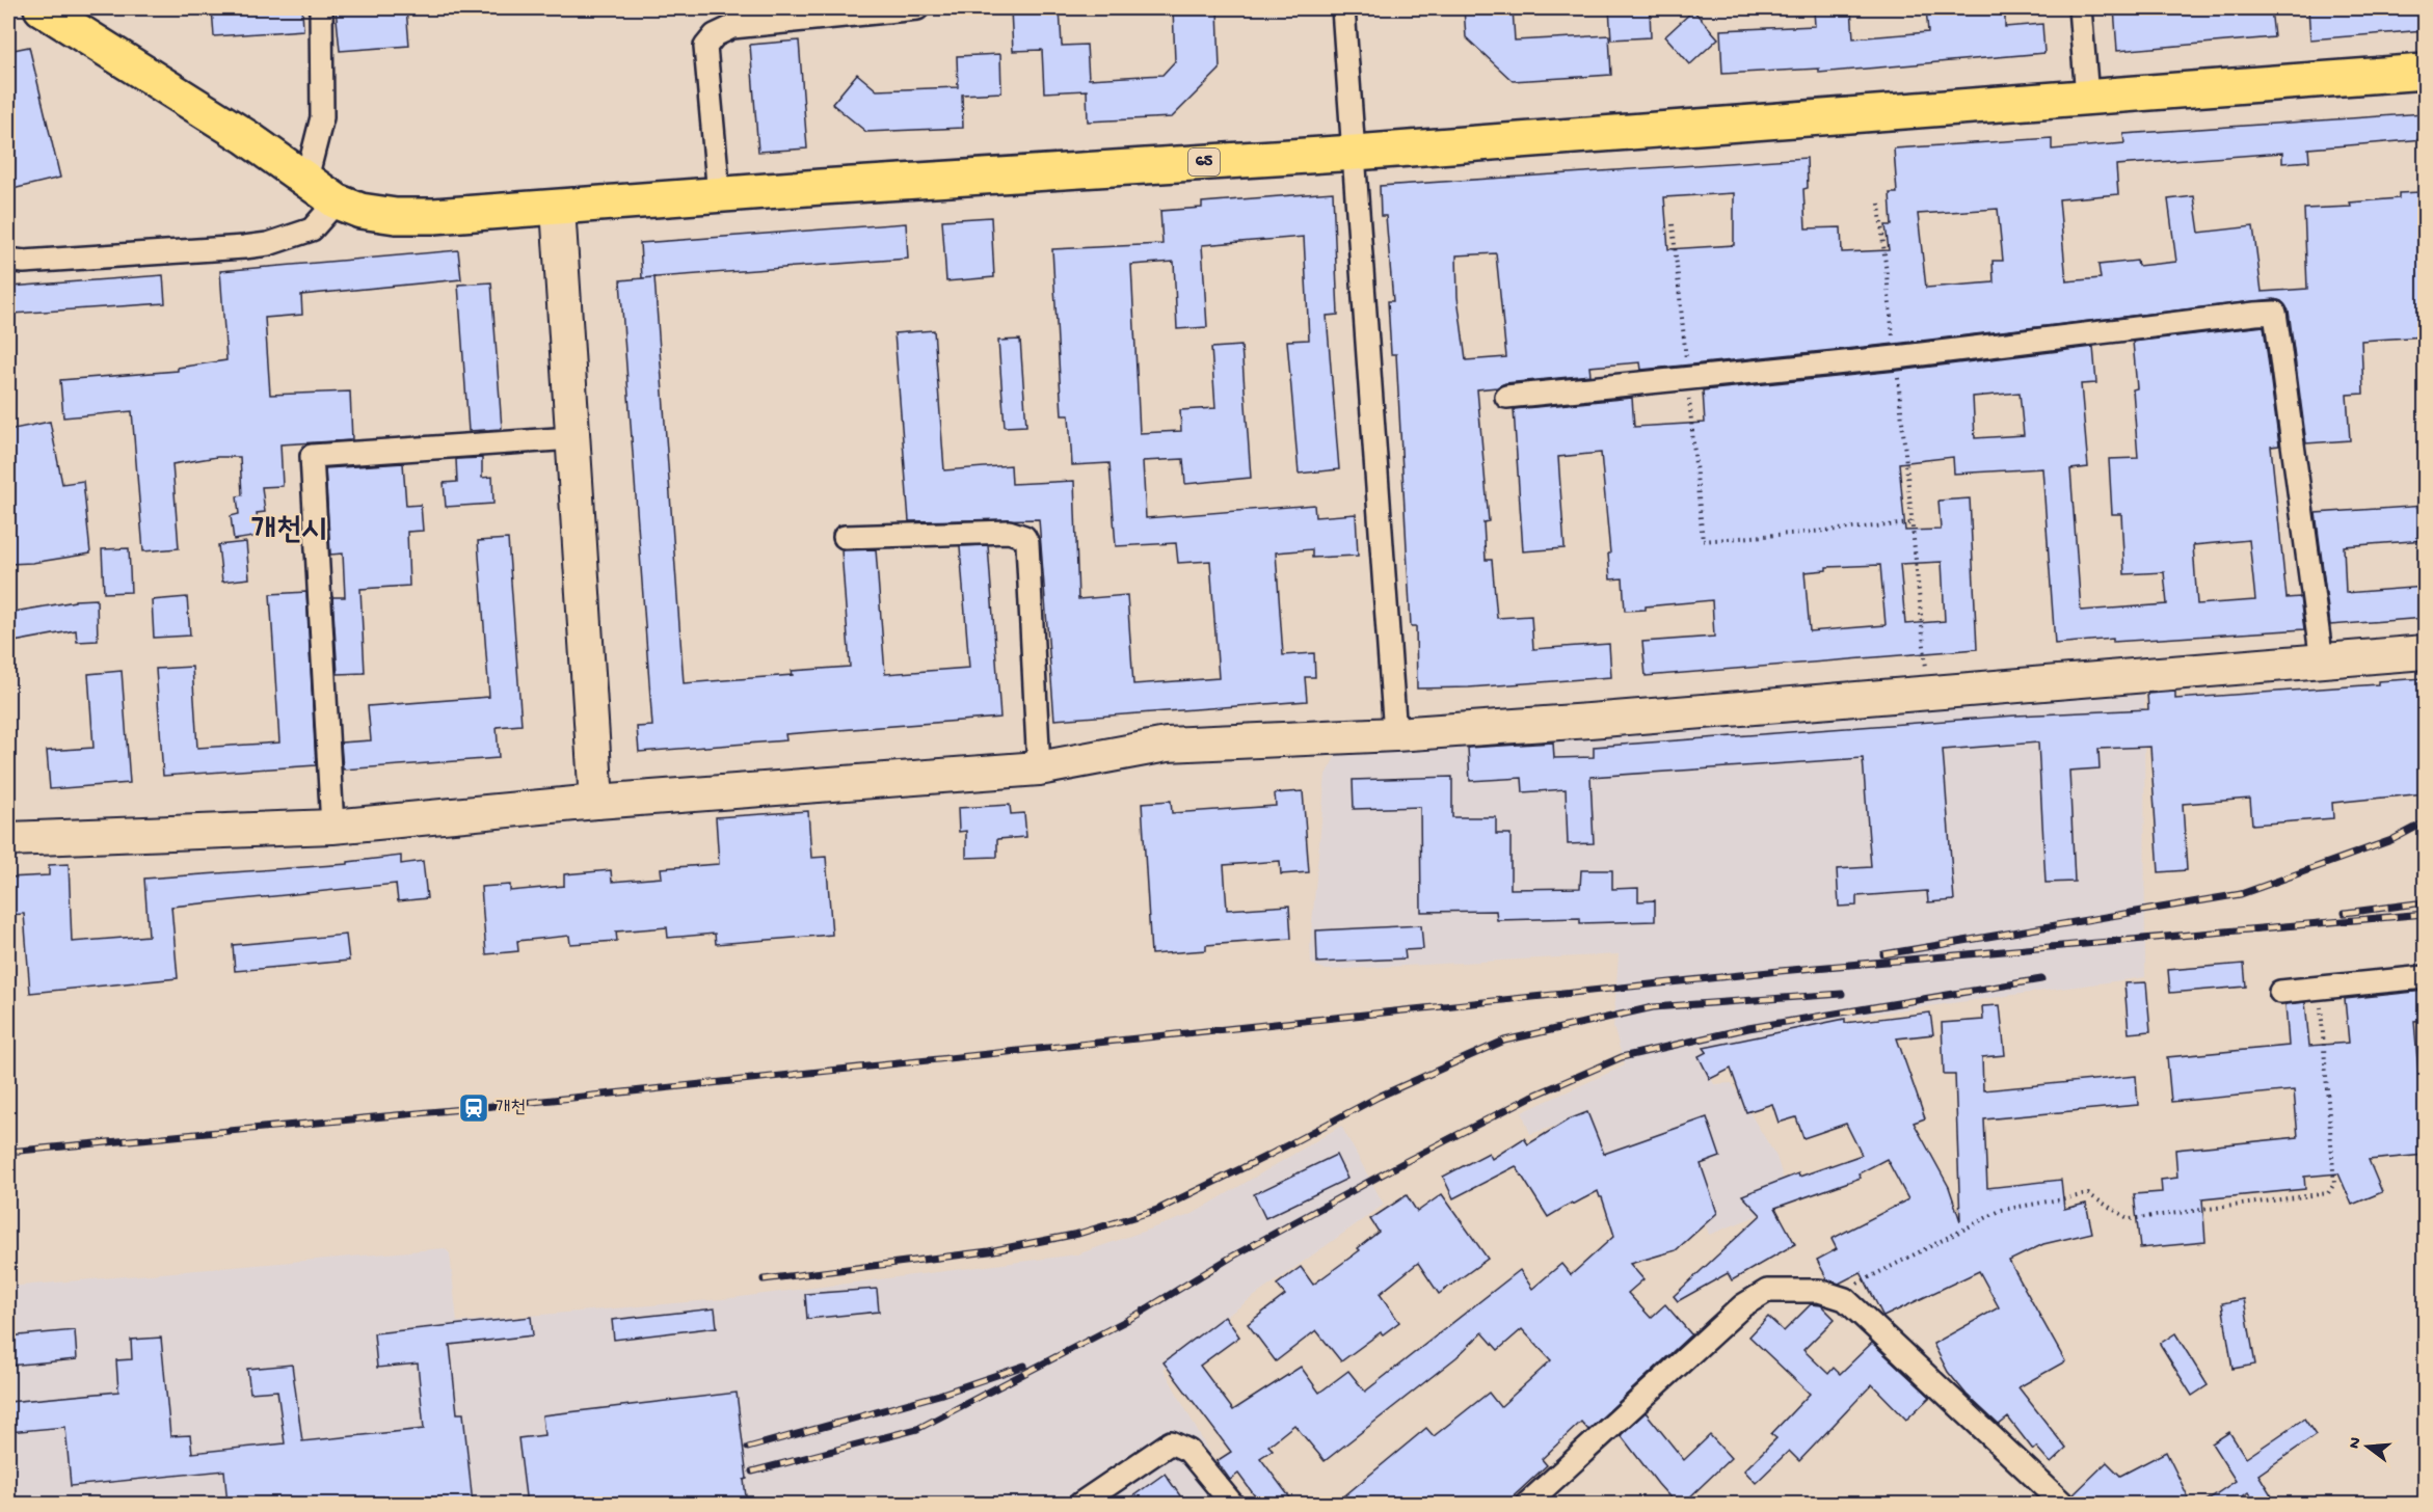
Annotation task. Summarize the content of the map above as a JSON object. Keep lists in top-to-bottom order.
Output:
{
  "streets": {
    "main road": ["65"]
  },
  "districts": ["개천시"],
  "places": {
    "station": ["개천"]
  },
  "north": "left"
}
